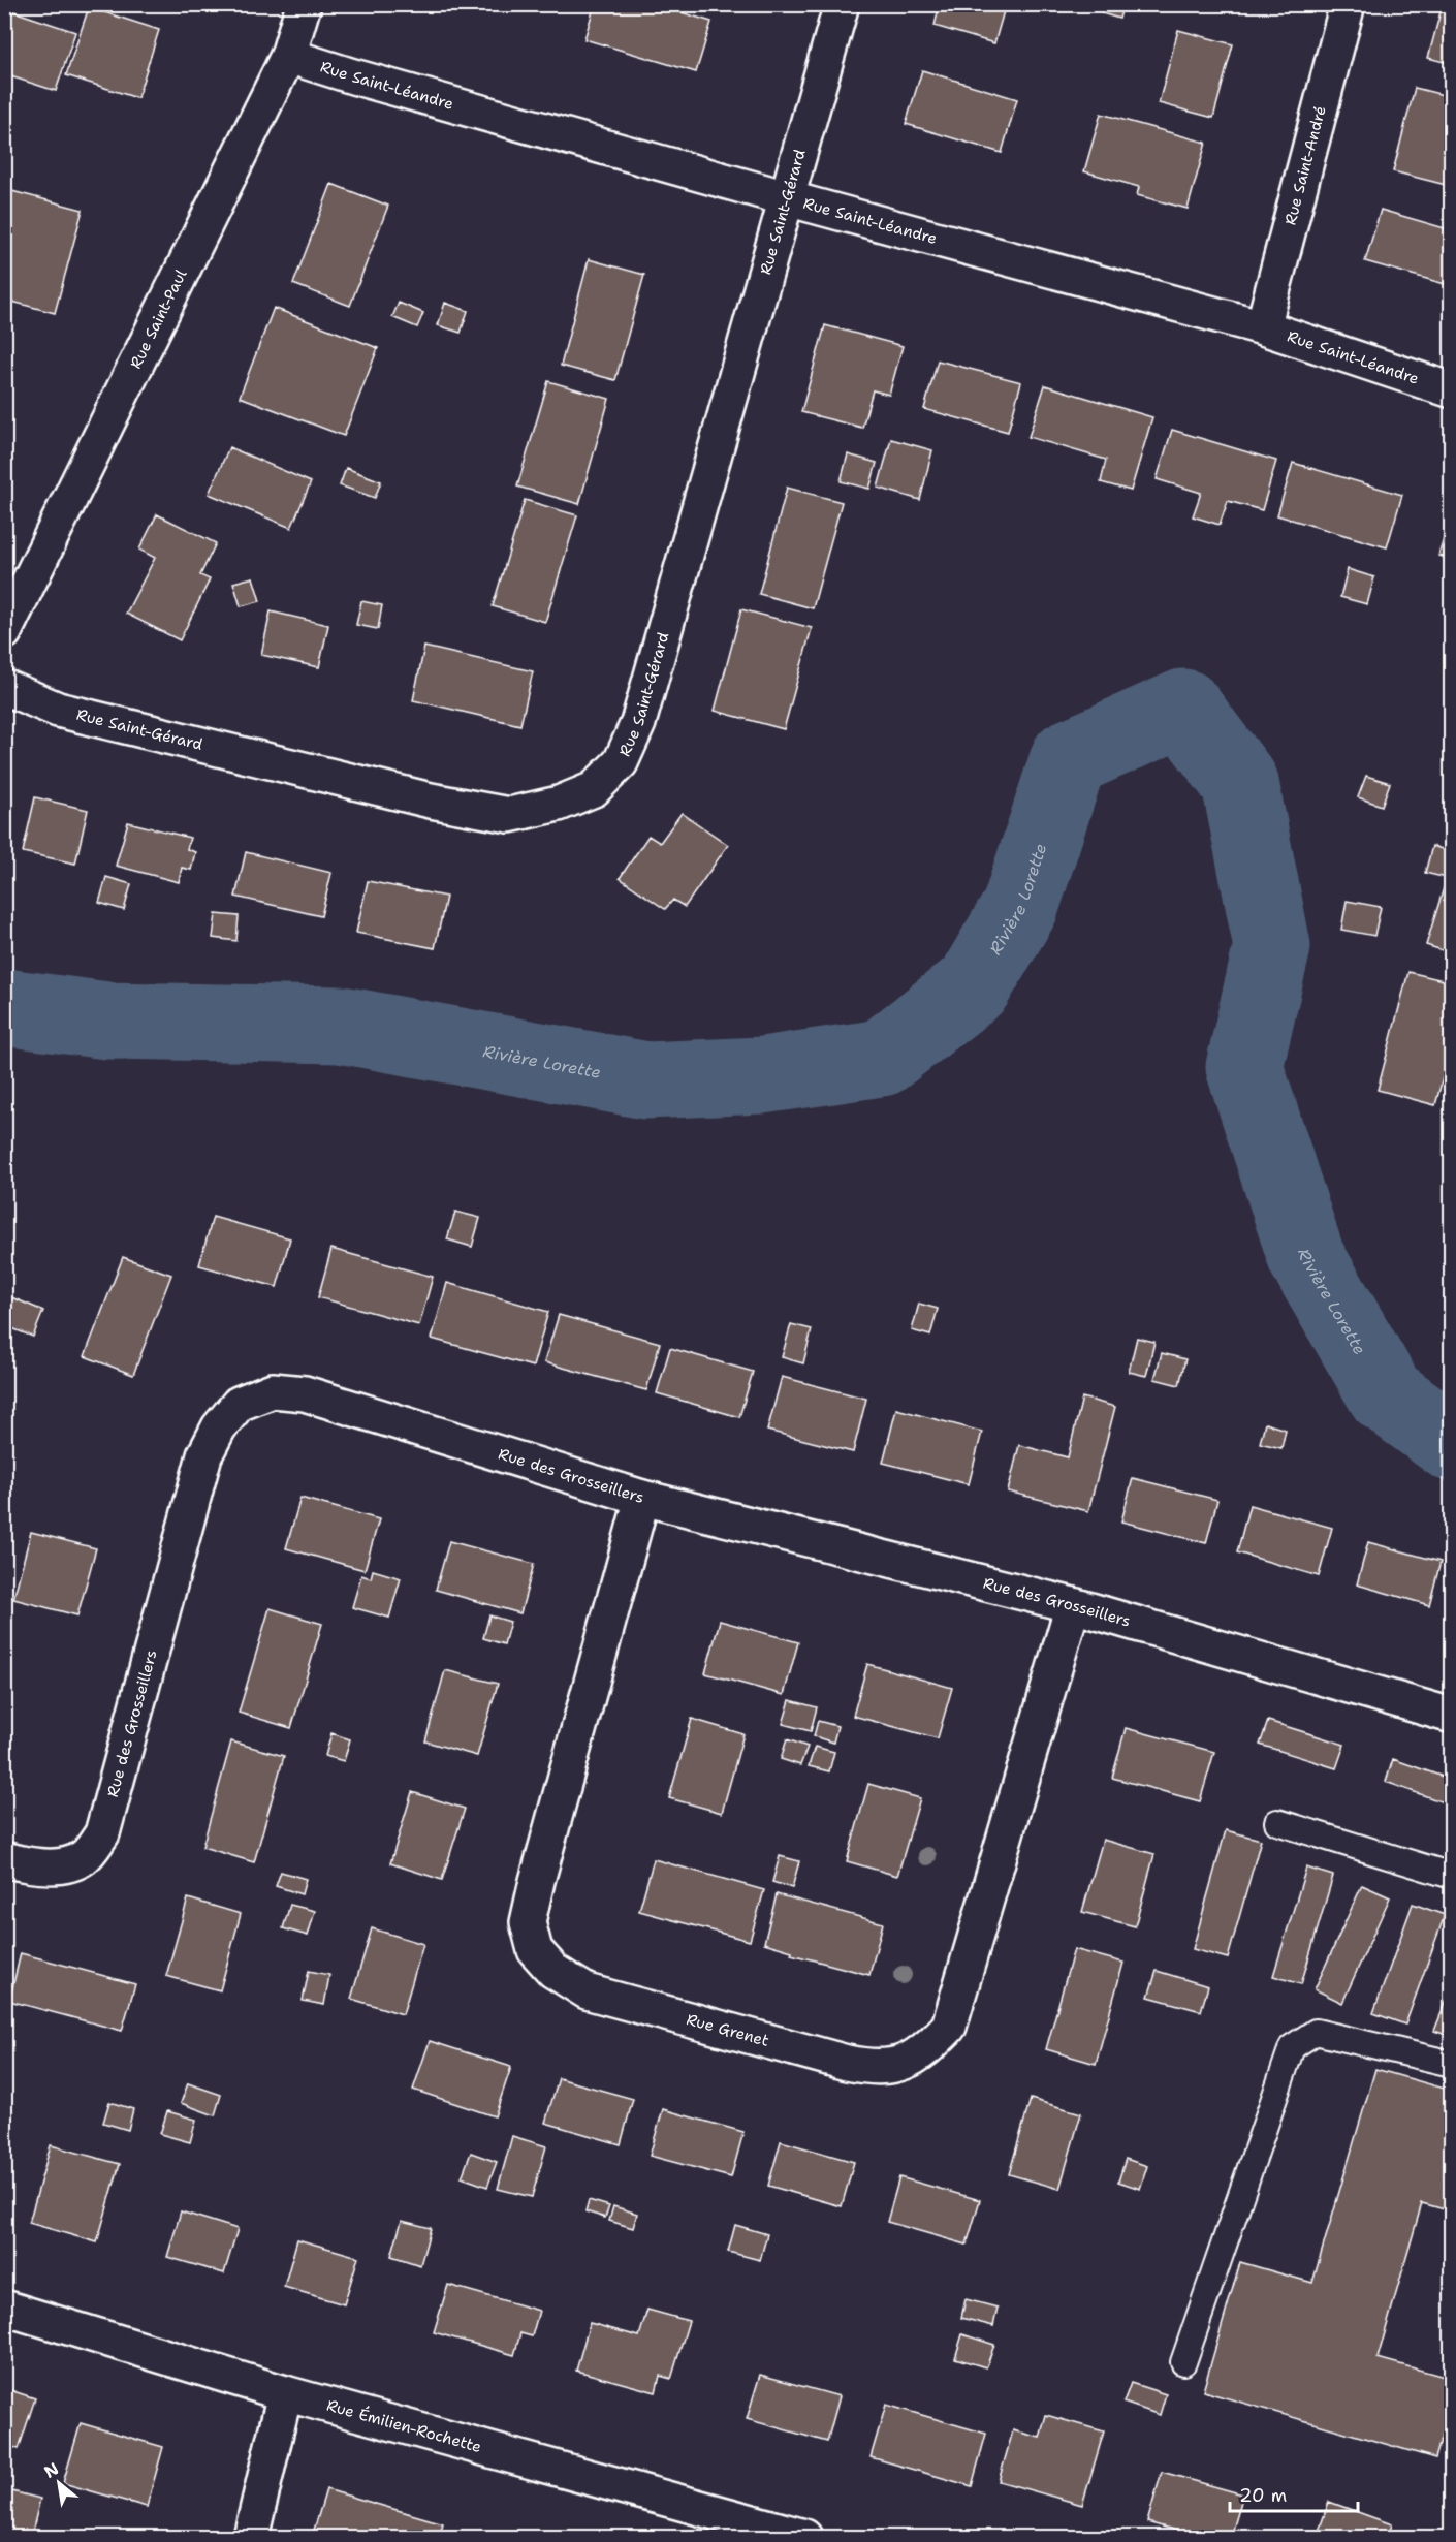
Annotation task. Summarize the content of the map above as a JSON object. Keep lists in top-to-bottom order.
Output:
{
  "streets": {
    "street": [
      "Rue Saint-Léandre",
      "Rue Saint-André",
      "Rue Saint-Gérard",
      "Rue Saint-Paul",
      "Rue des Grosseillers",
      "Rue Grenet",
      "Rue Émilien-Rochette"
    ]
  },
  "crossings": [
    ["Rue Saint-Léandre", "Rue Saint-André"],
    ["Rue Saint-Léandre", "Rue Saint-Gérard"],
    ["Rue Saint-Léandre", "Rue Saint-Paul"],
    ["Rue des Grosseillers", "Rue Grenet"]
  ],
  "water": ["Rivière Lorette"],
  "scale_bar": "20 m",
  "north": "top left"
}
